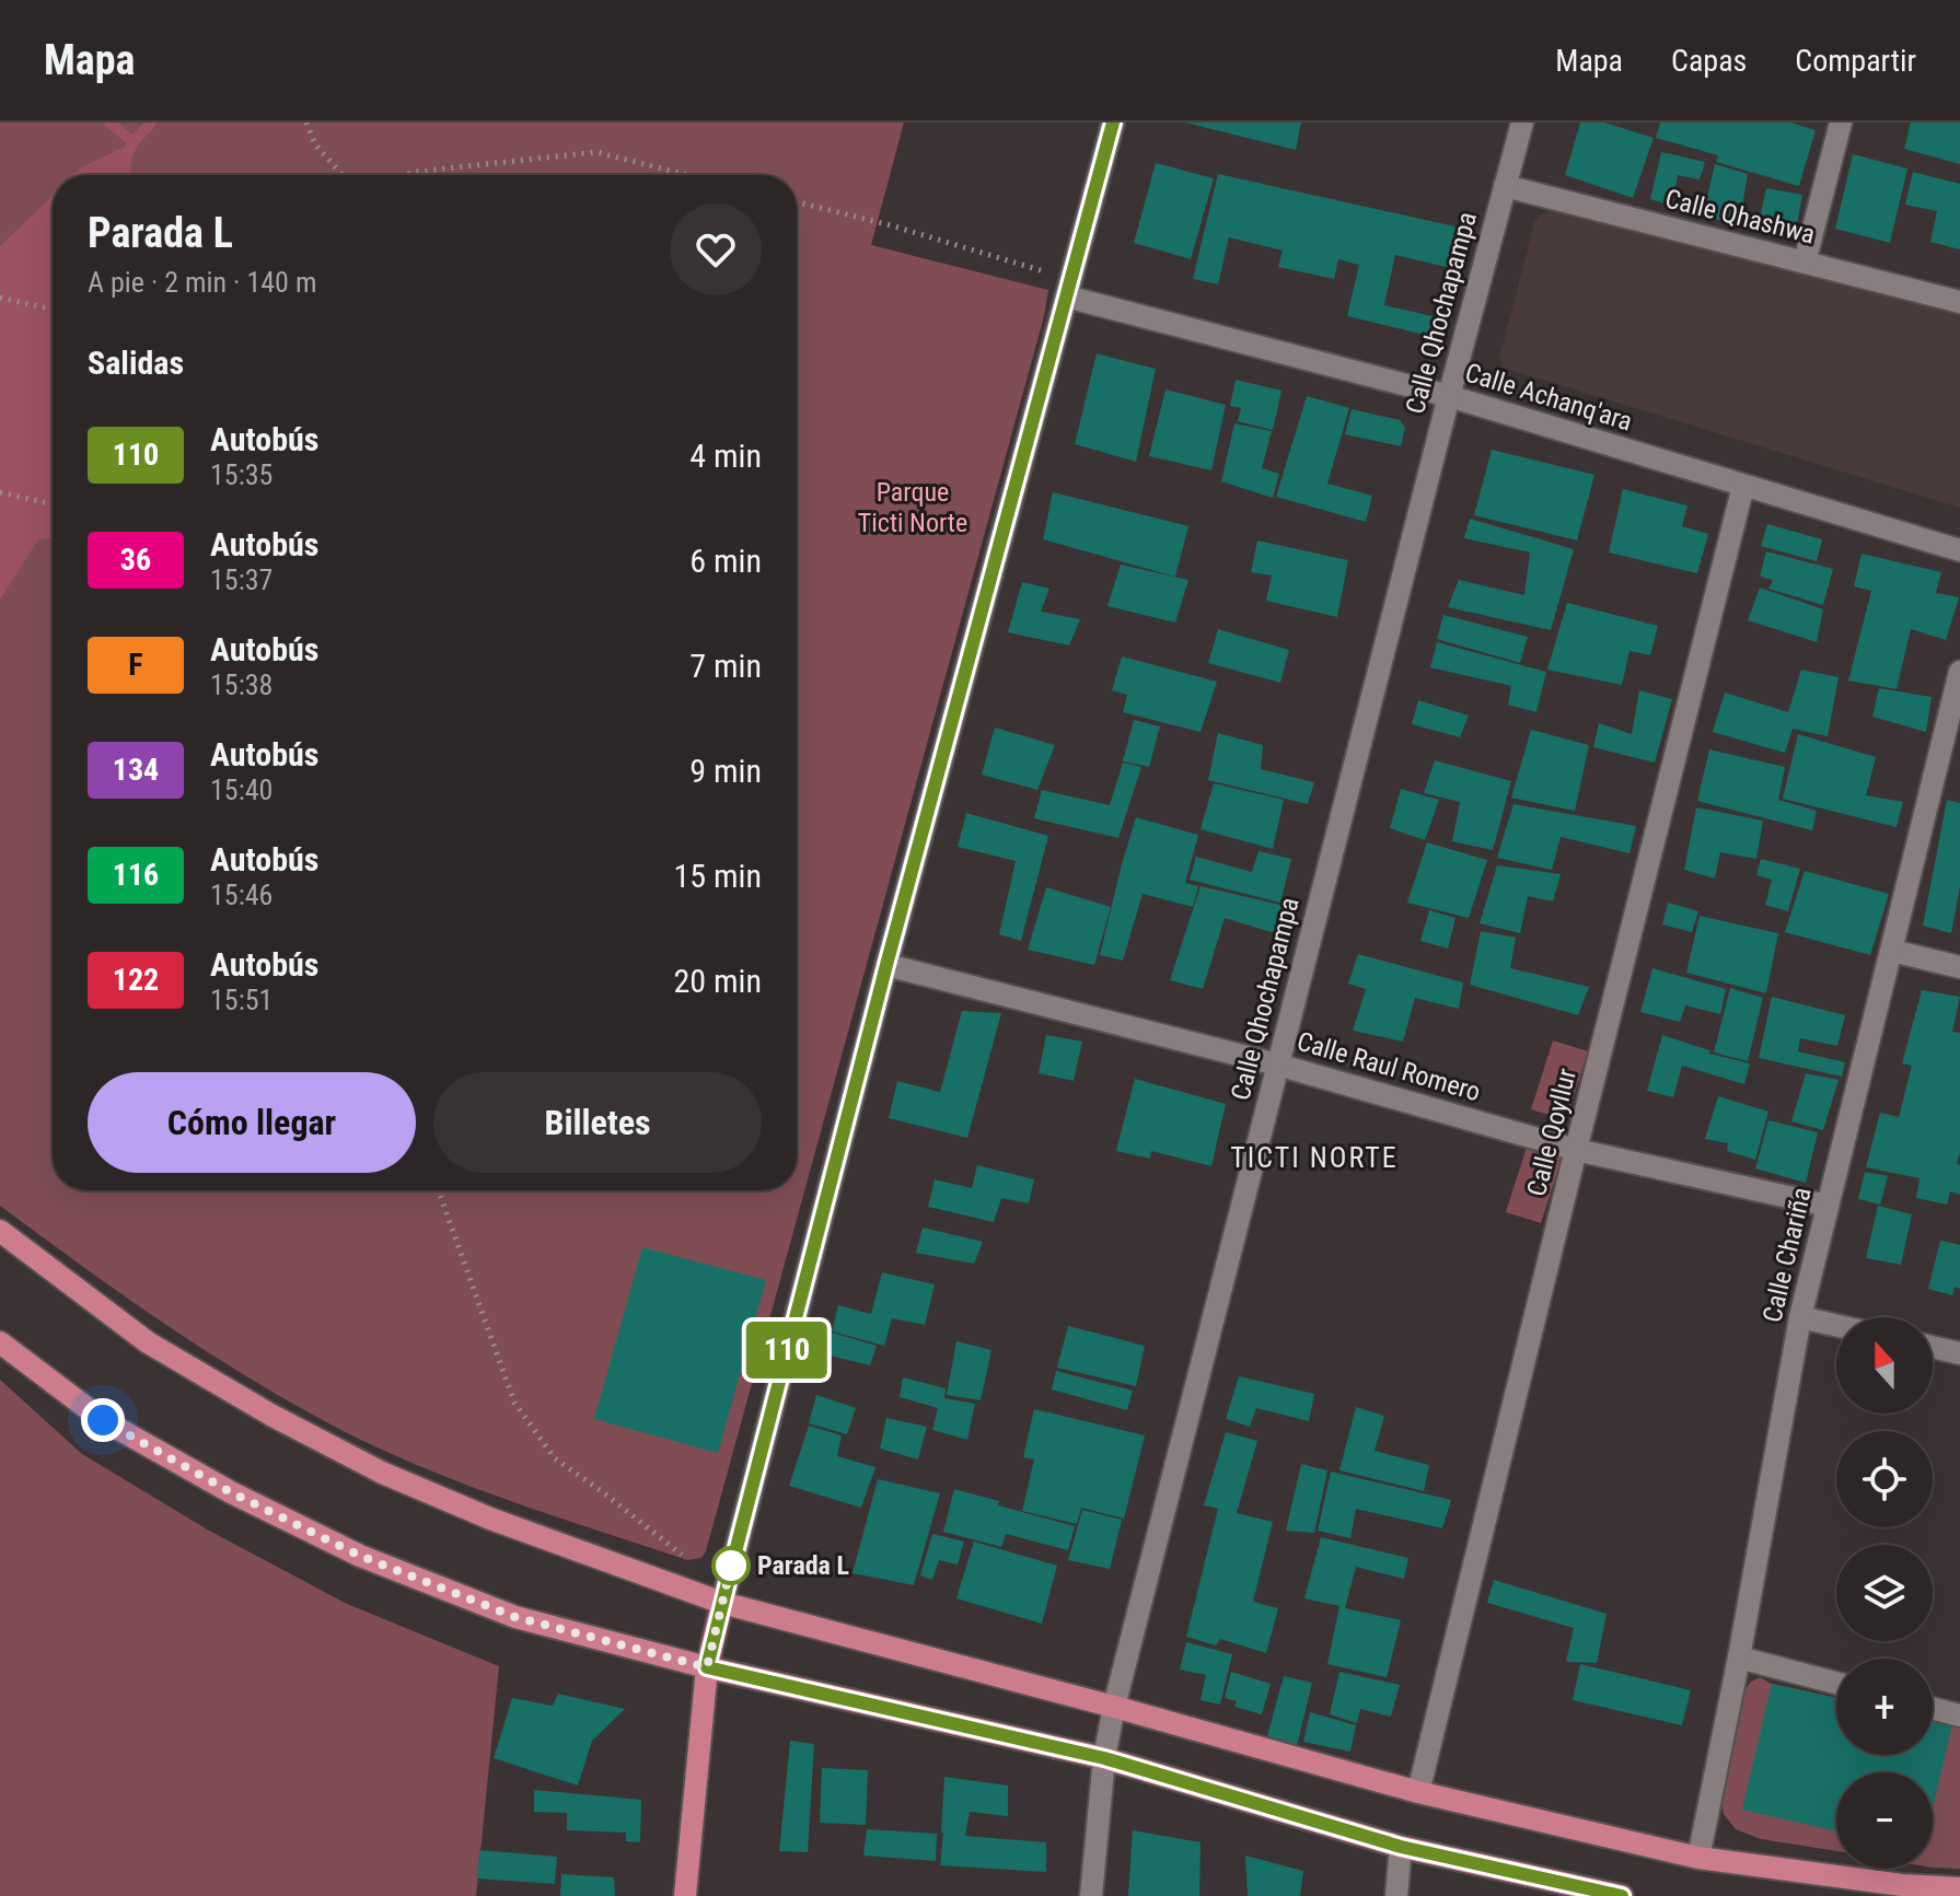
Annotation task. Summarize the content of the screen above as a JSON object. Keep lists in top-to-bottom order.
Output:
{
  "streets": {
    "street": [
      "Calle Qhashwa",
      "Calle Qhochapampa",
      "Calle Achanq'ara",
      "Calle Raul Romero",
      "Calle Qoyllur",
      "Calle Chariña"
    ]
  },
  "crossings": [
    ["Calle Qhashwa", "Calle Qhochapampa"],
    ["Calle Qhochapampa", "Calle Achanq'ara"],
    ["Calle Qhochapampa", "Calle Raul Romero"],
    ["Calle Achanq'ara", "Calle Qoyllur"],
    ["Calle Raul Romero", "Calle Qoyllur"],
    ["Calle Raul Romero", "Calle Chariña"]
  ],
  "districts": ["TICTI NORTE"],
  "parks": ["Parque Ticti Norte"],
  "places": ["Parada L"],
  "lines": ["bus line 110"],
  "north": "top",
  "page": {
    "header": "Mapa",
    "nav": ["Mapa", "Capas", "Compartir"],
    "on_map": "110",
    "heading": [
      ["Parada L", "A pie · 2 min · 140 m"],
      "Salidas"
    ],
    "list": [
      {
        "mark": "110",
        "name": "Autobús",
        "note": "15:35",
        "value": "4 min"
      },
      {
        "mark": "36",
        "name": "Autobús",
        "note": "15:37",
        "value": "6 min"
      },
      {
        "mark": "F",
        "name": "Autobús",
        "note": "15:38",
        "value": "7 min"
      },
      {
        "mark": "134",
        "name": "Autobús",
        "note": "15:40",
        "value": "9 min"
      },
      {
        "mark": "116",
        "name": "Autobús",
        "note": "15:46",
        "value": "15 min"
      },
      {
        "mark": "122",
        "name": "Autobús",
        "note": "15:51",
        "value": "20 min"
      }
    ],
    "buttons": ["Cómo llegar", "Billetes"],
    "map_buttons": ["+", "−"]
  }
}
